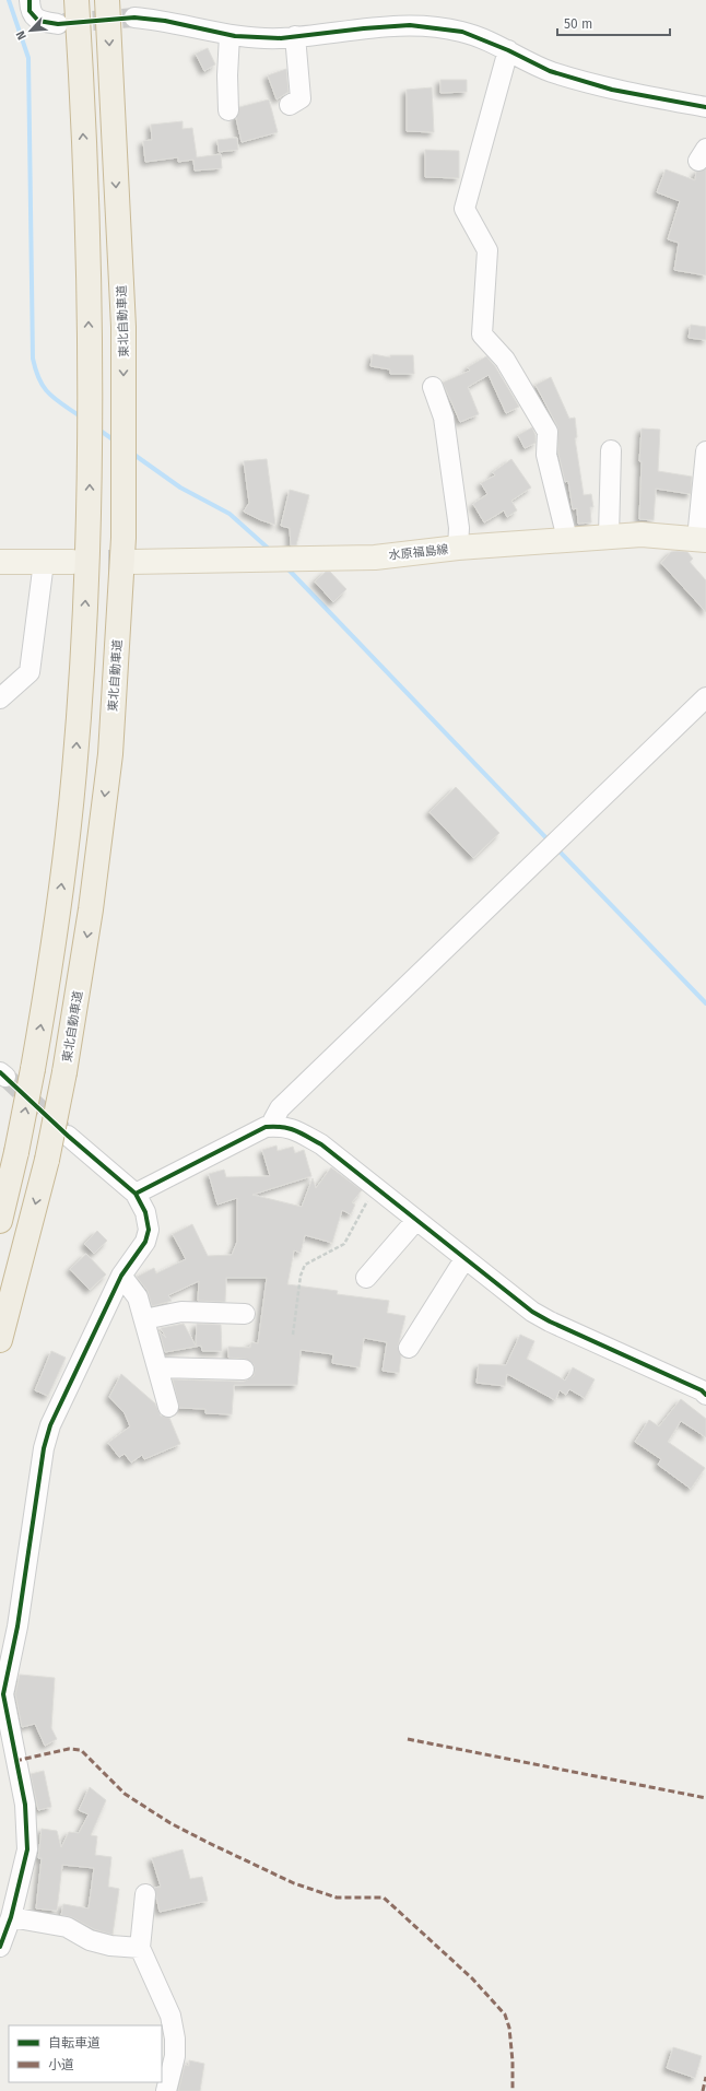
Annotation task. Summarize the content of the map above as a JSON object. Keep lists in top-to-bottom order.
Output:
{
  "streets": {
    "highway": ["東北自動車道"],
    "main road": ["水原福島線"]
  },
  "legend": ["自転車道", "小道"],
  "scale_bar": "50 m",
  "north": "bottom left"
}
